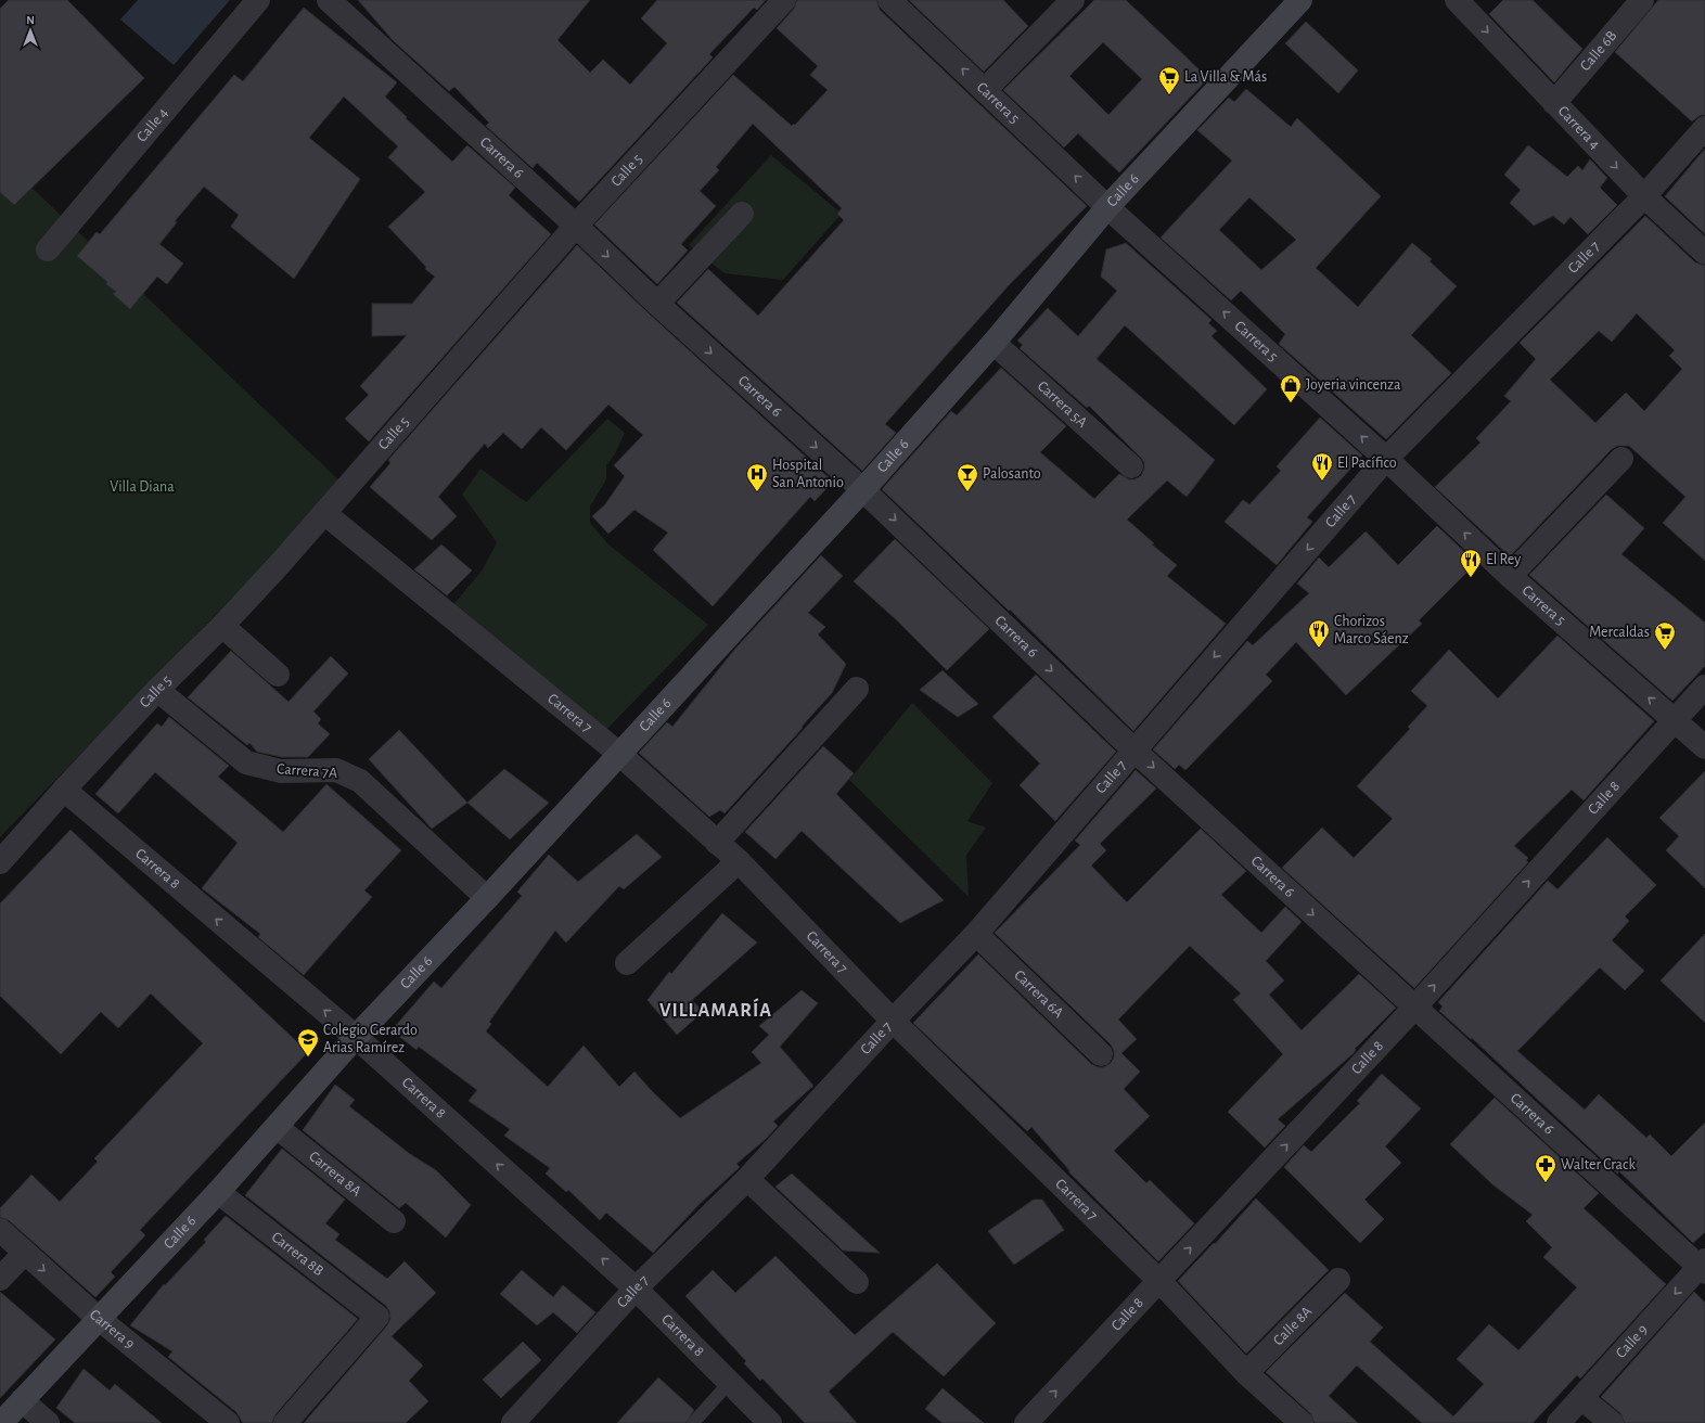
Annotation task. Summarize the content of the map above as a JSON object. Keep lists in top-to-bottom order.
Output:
{
  "streets": {
    "main road": ["Calle 6"],
    "street": [
      "Calle 6B",
      "Carrera 5",
      "Calle 4",
      "Carrera 4",
      "Carrera 6",
      "Calle 5",
      "Calle 7",
      "Carrera 5A",
      "Carrera 7",
      "Carrera 7A",
      "Calle 8",
      "Carrera 8",
      "Carrera 6A",
      "Carrera 8A",
      "Carrera 8B",
      "Calle 8A",
      "Carrera 9",
      "Calle 9"
    ]
  },
  "crossings": [
    ["Calle 6B", "Carrera 4"],
    ["Carrera 5", "Calle 6"],
    ["Carrera 5", "Calle 7"],
    ["Carrera 5", "Calle 8"],
    ["Carrera 4", "Calle 7"],
    ["Carrera 6", "Calle 5"],
    ["Carrera 6", "Calle 6"],
    ["Carrera 6", "Calle 7"],
    ["Carrera 6", "Calle 8"],
    ["Carrera 6", "Calle 9"],
    ["Calle 5", "Carrera 7"],
    ["Calle 5", "Carrera 7A"],
    ["Calle 5", "Carrera 8"],
    ["Calle 6", "Carrera 5A"],
    ["Calle 6", "Carrera 7"],
    ["Calle 6", "Carrera 7A"],
    ["Calle 6", "Carrera 8"],
    ["Calle 6", "Carrera 8A"],
    ["Calle 6", "Carrera 8B"],
    ["Calle 6", "Carrera 9"],
    ["Calle 7", "Carrera 7"],
    ["Calle 7", "Carrera 8"],
    ["Calle 7", "Carrera 6A"],
    ["Carrera 7", "Calle 8"],
    ["Carrera 7", "Calle 8A"]
  ],
  "one_way": [
    "Carrera 5",
    "Carrera 4",
    "Carrera 6",
    "Calle 8",
    "Carrera 8",
    "Calle 9"
  ],
  "districts": ["VILLAMARÍA"],
  "parks": ["Villa Diana"],
  "places": {
    "supermarket": ["La Villa & Más", "Mercaldas"],
    "shop": ["Joyeria vincenza"],
    "restaurant": ["El Pacífico", "El Rey", "Chorizos Marco Sáenz"],
    "hospital": ["Hospital San Antonio"],
    "bar": ["Palosanto"],
    "school or university": ["Colegio Gerardo Arias Ramírez"],
    "pharmacy": ["Walter Crack"]
  },
  "north": "top"
}
